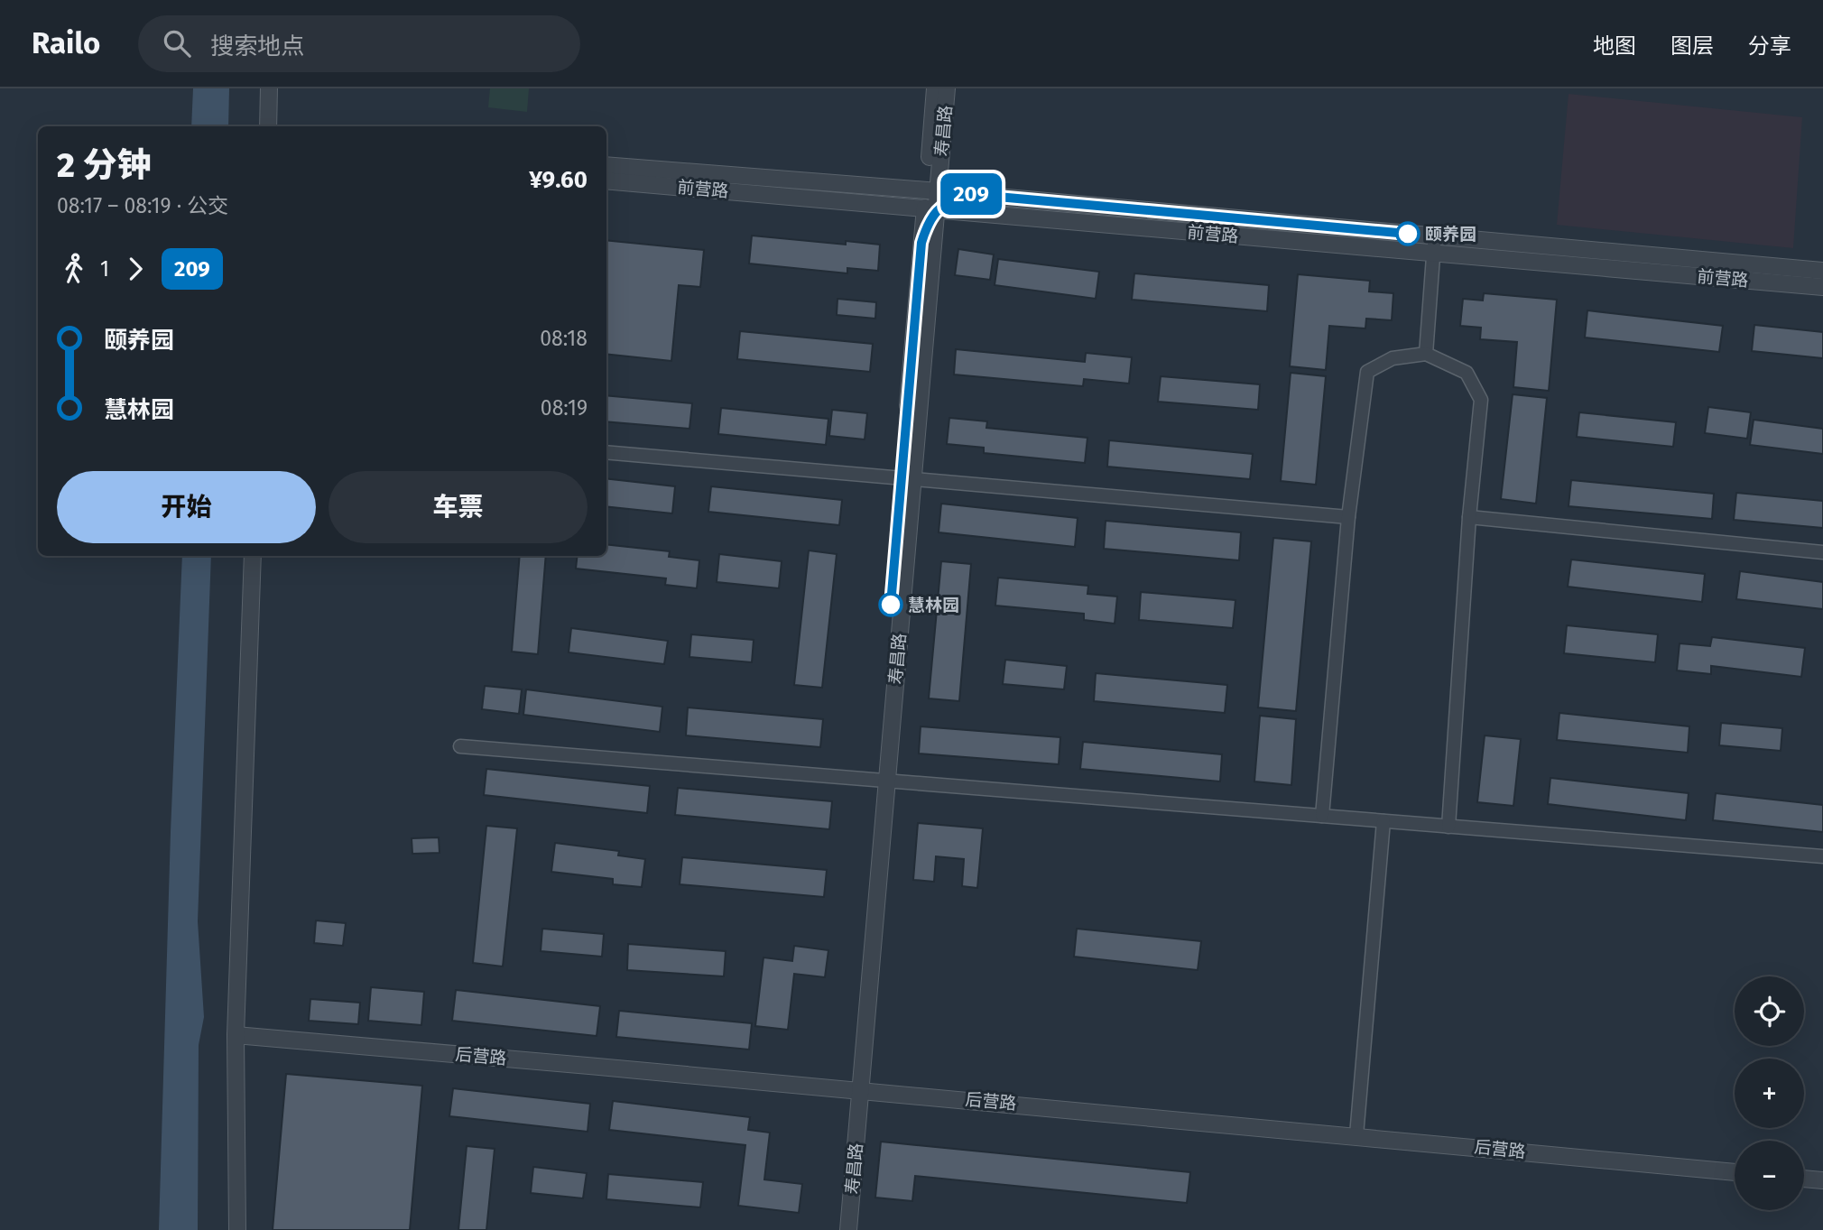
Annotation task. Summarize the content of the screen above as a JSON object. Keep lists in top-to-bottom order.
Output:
{
  "streets": {
    "street": ["寿昌路", "前营路", "后营路"]
  },
  "crossings": [
    ["寿昌路", "前营路"],
    ["寿昌路", "后营路"]
  ],
  "places": ["颐养园", "慧林园"],
  "lines": ["bus line 209"],
  "page": {
    "header": "Railo",
    "search": "搜索地点",
    "nav": ["地图", "图层", "分享"],
    "on_map": "209",
    "heading": ["2 分钟", "08:17 – 08:19 · 公交", "¥9.60"],
    "legs": ["1", "209"],
    "list": [
      {
        "name": "颐养园",
        "value": "08:18"
      },
      {
        "name": "慧林园",
        "value": "08:19"
      }
    ],
    "buttons": ["开始", "车票"],
    "map_buttons": ["+", "−"]
  }
}
